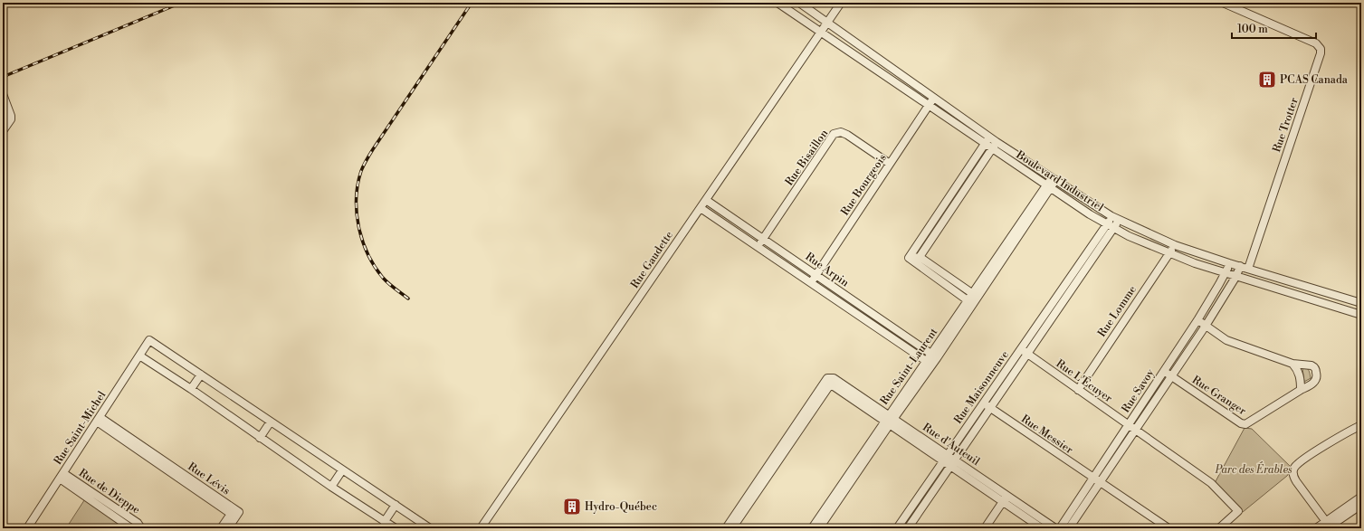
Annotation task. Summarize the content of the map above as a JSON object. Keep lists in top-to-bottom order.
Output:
{
  "streets": {
    "street": [
      "Rue Trotter",
      "Rue Bisaillon",
      "Boulevard Industriel",
      "Rue Bourgeois",
      "Rue Gaudette",
      "Rue Arpin",
      "Rue Lomme",
      "Rue Saint-Laurent",
      "Rue L'Écuyer",
      "Rue Maisonneuve",
      "Rue Savoy",
      "Rue Granger",
      "Rue Saint-Michel",
      "Rue Messier",
      "Rue d'Auteuil",
      "Rue Lévis",
      "Rue de Dieppe"
    ]
  },
  "crossings": [
    ["Rue Trotter", "Boulevard Industriel"],
    ["Rue Bisaillon", "Rue Bourgeois"],
    ["Rue Bisaillon", "Rue Arpin"],
    ["Boulevard Industriel", "Rue Bourgeois"],
    ["Boulevard Industriel", "Rue Gaudette"],
    ["Boulevard Industriel", "Rue Lomme"],
    ["Boulevard Industriel", "Rue Saint-Laurent"],
    ["Boulevard Industriel", "Rue Maisonneuve"],
    ["Boulevard Industriel", "Rue Savoy"],
    ["Rue Bourgeois", "Rue Arpin"],
    ["Rue Gaudette", "Rue Arpin"],
    ["Rue Arpin", "Rue Saint-Laurent"],
    ["Rue Lomme", "Rue L'Écuyer"],
    ["Rue Saint-Laurent", "Rue d'Auteuil"],
    ["Rue L'Écuyer", "Rue Maisonneuve"],
    ["Rue L'Écuyer", "Rue Savoy"],
    ["Rue Maisonneuve", "Rue Messier"],
    ["Rue Maisonneuve", "Rue d'Auteuil"],
    ["Rue Savoy", "Rue Granger"],
    ["Rue Savoy", "Rue Messier"],
    ["Rue Saint-Michel", "Rue Lévis"],
    ["Rue Saint-Michel", "Rue de Dieppe"]
  ],
  "parks": ["Parc des Érables"],
  "places": {
    "building": ["PCAS Canada", "Hydro-Québec"]
  },
  "scale_bar": "100 m"
}
